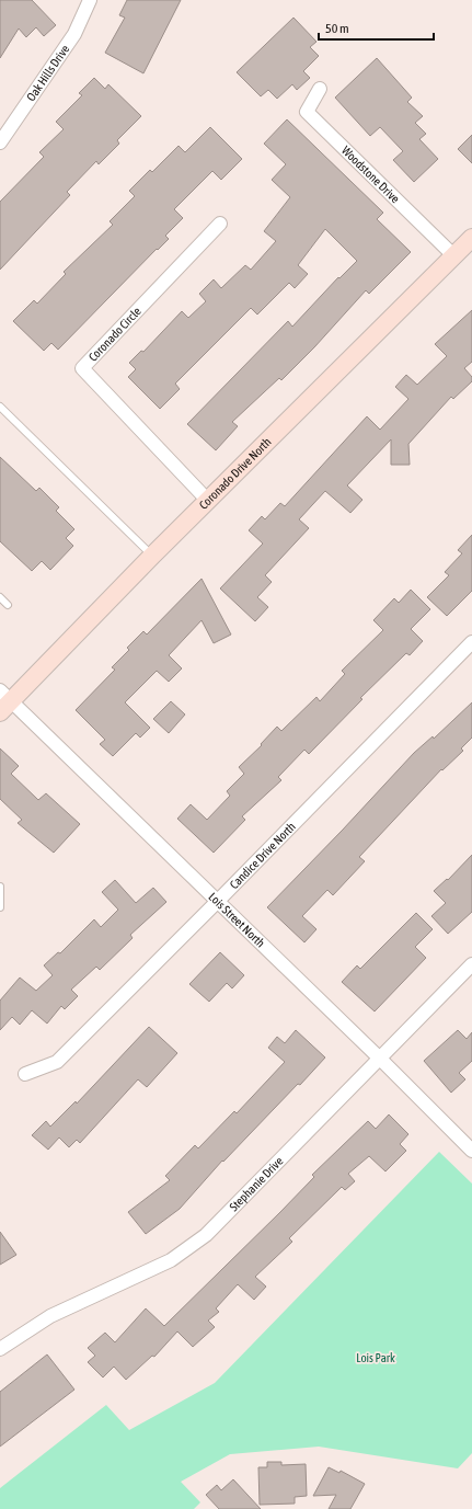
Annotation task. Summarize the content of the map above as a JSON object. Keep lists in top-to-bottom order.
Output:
{
  "streets": {
    "street": [
      "Oak Hills Drive",
      "Woodstone Drive",
      "Coronado Circle",
      "Coronado Drive North",
      "Candice Drive North",
      "Lois Street North",
      "Stephanie Drive"
    ]
  },
  "crossings": [
    ["Woodstone Drive", "Coronado Drive North"],
    ["Coronado Circle", "Coronado Drive North"],
    ["Coronado Drive North", "Lois Street North"],
    ["Candice Drive North", "Lois Street North"],
    ["Lois Street North", "Stephanie Drive"]
  ],
  "parks": ["Lois Park"],
  "scale_bar": "50 m"
}
